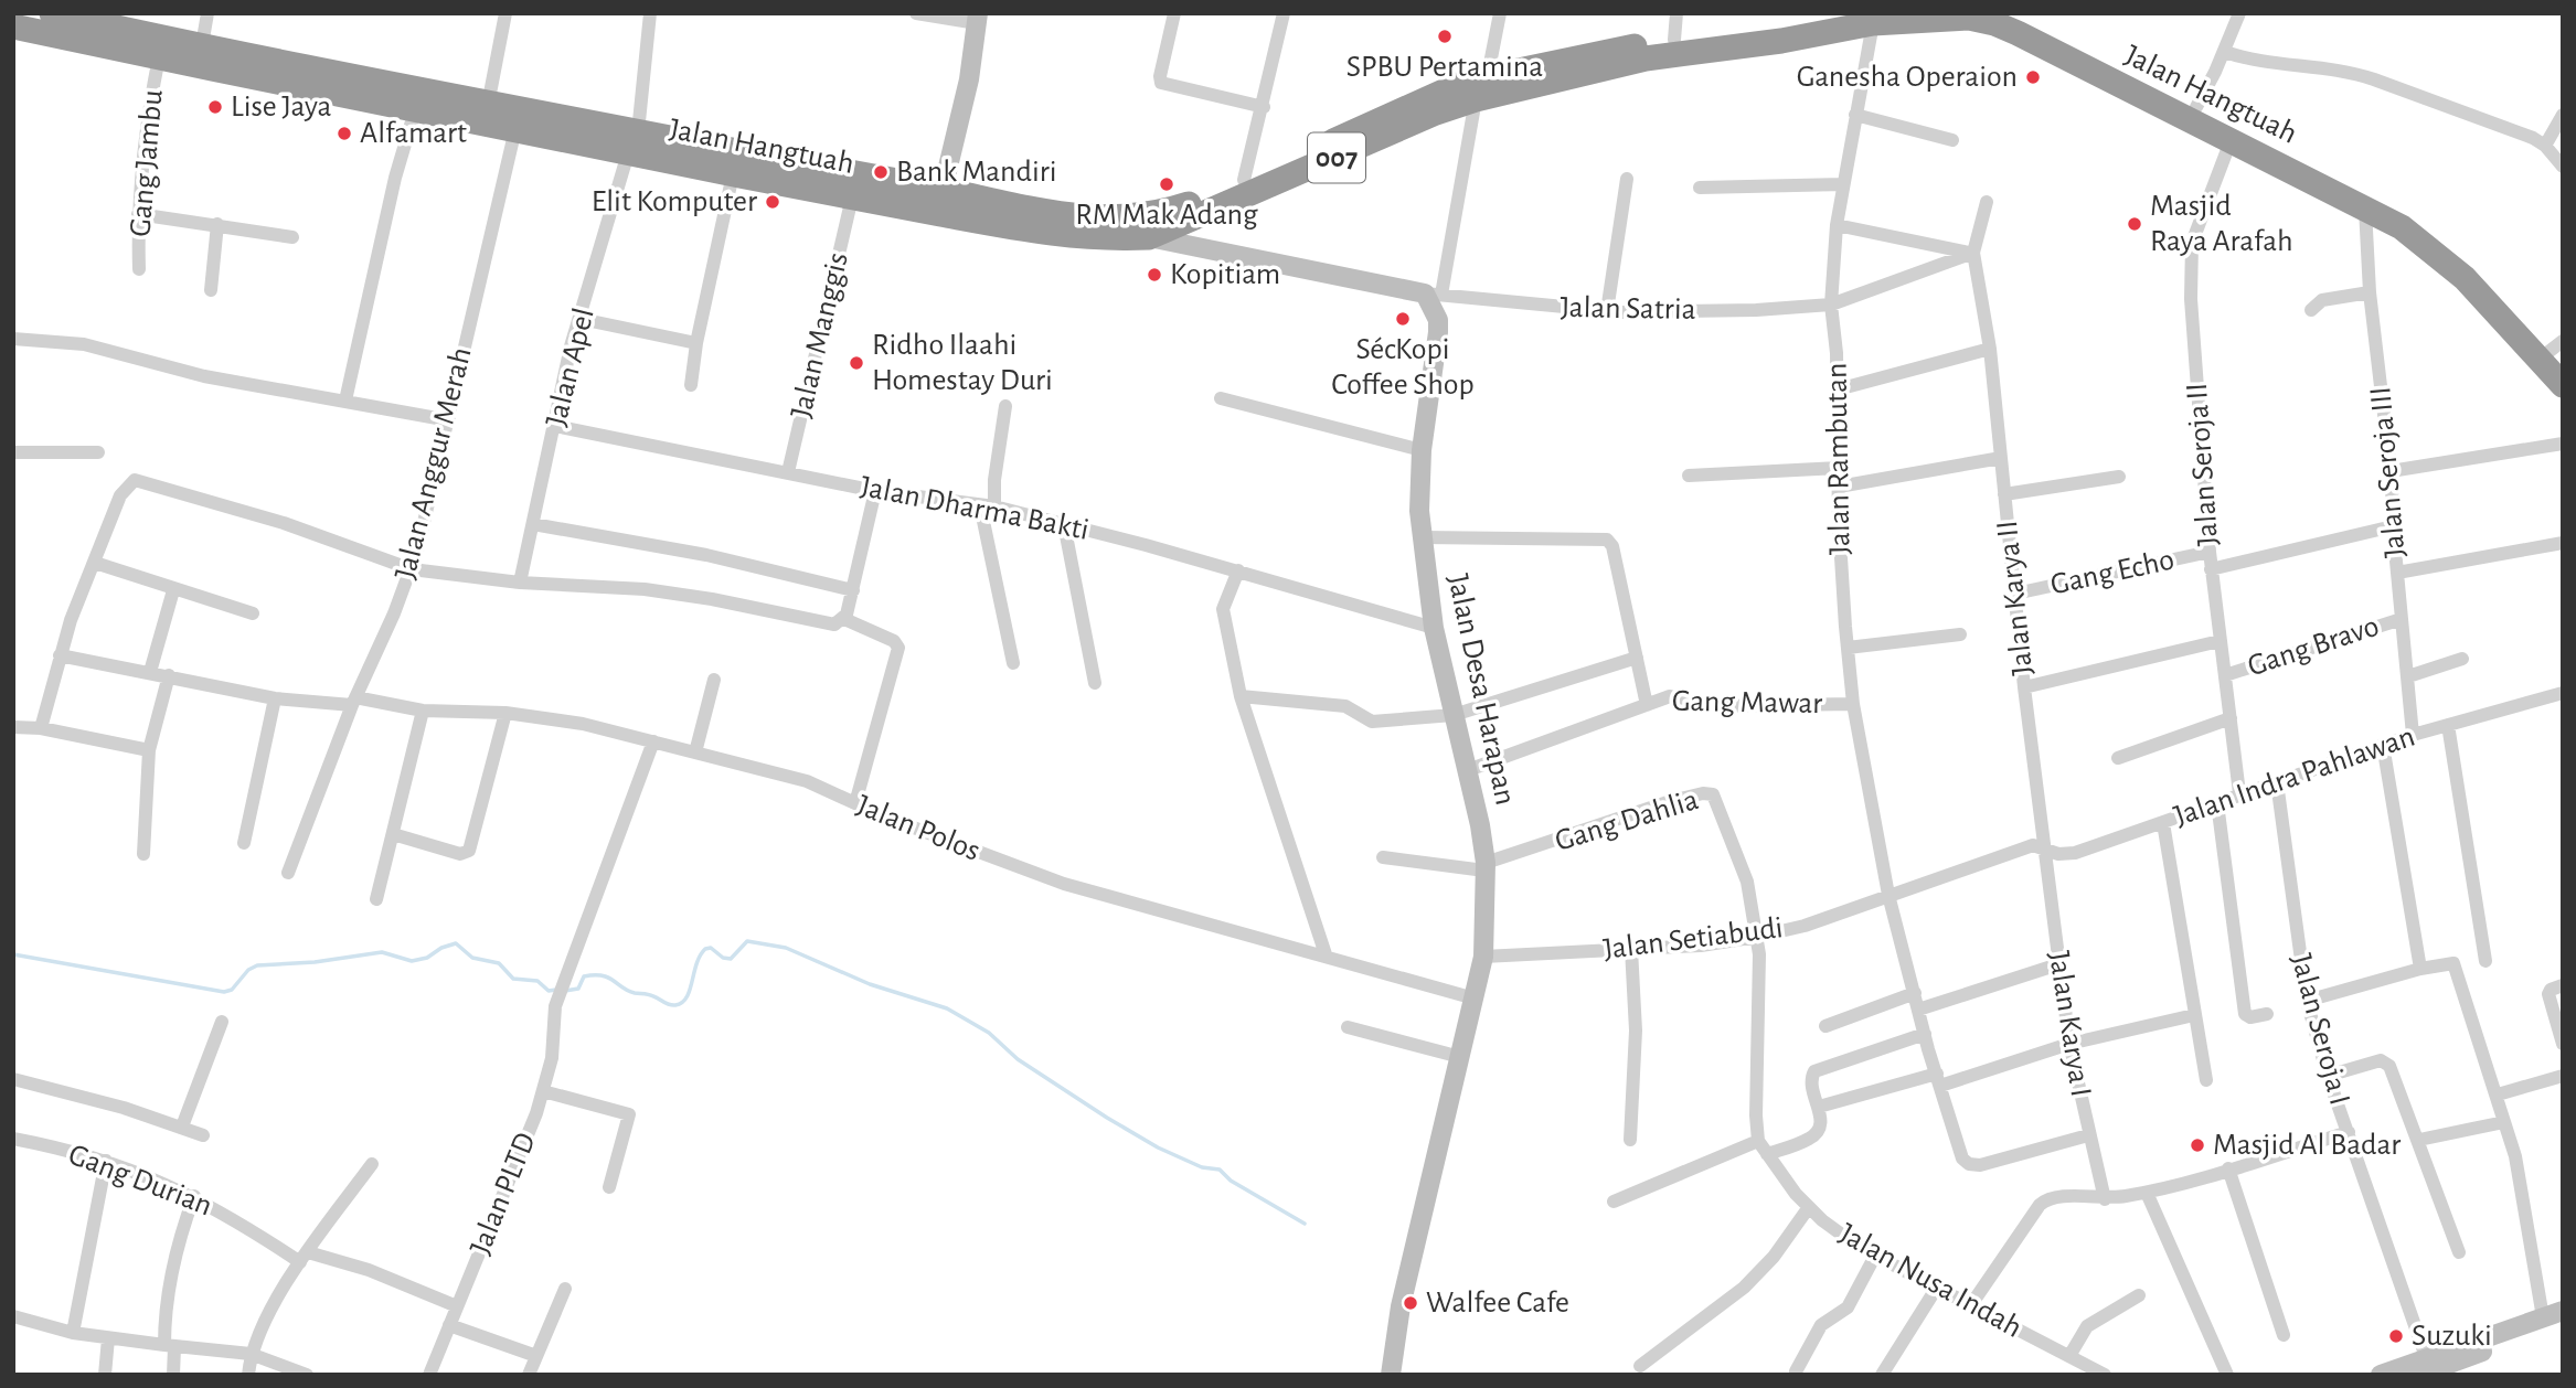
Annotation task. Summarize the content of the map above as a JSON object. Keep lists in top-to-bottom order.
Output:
{
  "streets": {
    "highway": ["Jalan Hangtuah", "007"],
    "street": [
      "Gang Jambu",
      "Jalan Satria",
      "Jalan Manggis",
      "Jalan Apel",
      "Jalan Rambutan",
      "Jalan Anggur Merah",
      "Jalan Seroja II",
      "Jalan Seroja III",
      "Jalan Dharma Bakti",
      "Gang Echo",
      "Jalan Karya II",
      "Gang Bravo",
      "Jalan Desa Harapan",
      "Gang Mawar",
      "Jalan Indra Pahlawan",
      "Gang Dahlia",
      "Jalan Polos",
      "Jalan Setiabudi",
      "Jalan Karya I",
      "Jalan Seroja I",
      "Gang Durian",
      "Jalan PLTD",
      "Jalan Nusa Indah"
    ]
  },
  "crossings": [
    ["Jalan Hangtuah", "Gang Jambu"],
    ["Jalan Hangtuah", "Jalan Manggis"],
    ["Jalan Hangtuah", "Jalan Apel"],
    ["Jalan Hangtuah", "Jalan Rambutan"],
    ["Jalan Hangtuah", "Jalan Anggur Merah"],
    ["Jalan Hangtuah", "Jalan Seroja II"],
    ["Jalan Hangtuah", "Jalan Seroja III"],
    ["Jalan Satria", "Jalan Rambutan"],
    ["Jalan Satria", "Jalan Karya II"],
    ["Jalan Satria", "Jalan Desa Harapan"],
    ["Jalan Manggis", "Jalan Dharma Bakti"],
    ["Jalan Apel", "Jalan Dharma Bakti"],
    ["Jalan Rambutan", "Gang Mawar"],
    ["Jalan Rambutan", "Jalan Setiabudi"],
    ["Jalan Rambutan", "Jalan Karya I"],
    ["Jalan Anggur Merah", "Jalan Polos"],
    ["Jalan Seroja II", "Gang Echo"],
    ["Jalan Seroja II", "Gang Bravo"],
    ["Jalan Seroja II", "Jalan Indra Pahlawan"],
    ["Jalan Seroja III", "Gang Bravo"],
    ["Jalan Seroja III", "Jalan Indra Pahlawan"],
    ["Jalan Dharma Bakti", "Jalan Desa Harapan"],
    ["Gang Echo", "Jalan Karya II"],
    ["Jalan Karya II", "Jalan Indra Pahlawan"],
    ["Jalan Karya II", "Jalan Karya I"],
    ["Jalan Desa Harapan", "Gang Mawar"],
    ["Jalan Desa Harapan", "Gang Dahlia"],
    ["Jalan Desa Harapan", "Jalan Polos"],
    ["Jalan Desa Harapan", "Jalan Setiabudi"],
    ["Jalan Indra Pahlawan", "Jalan Setiabudi"],
    ["Jalan Indra Pahlawan", "Jalan Karya I"],
    ["Jalan Indra Pahlawan", "Jalan Seroja I"],
    ["Gang Dahlia", "Jalan Setiabudi"],
    ["Jalan Polos", "Jalan PLTD"],
    ["Gang Durian", "Jalan PLTD"]
  ],
  "places": [
    "SPBU Pertamina",
    "Ganesha Operaion",
    "Lise Jaya",
    "Alfamart",
    "Bank Mandiri",
    "RM Mak Adang",
    "Elit Komputer",
    "Masjid Raya Arafah",
    "Kopitiam",
    "SécKopi Coffee Shop",
    "Ridho Ilaahi Homestay Duri",
    "Masjid Al Badar",
    "Walfee Cafe",
    "Suzuki"
  ]
}
